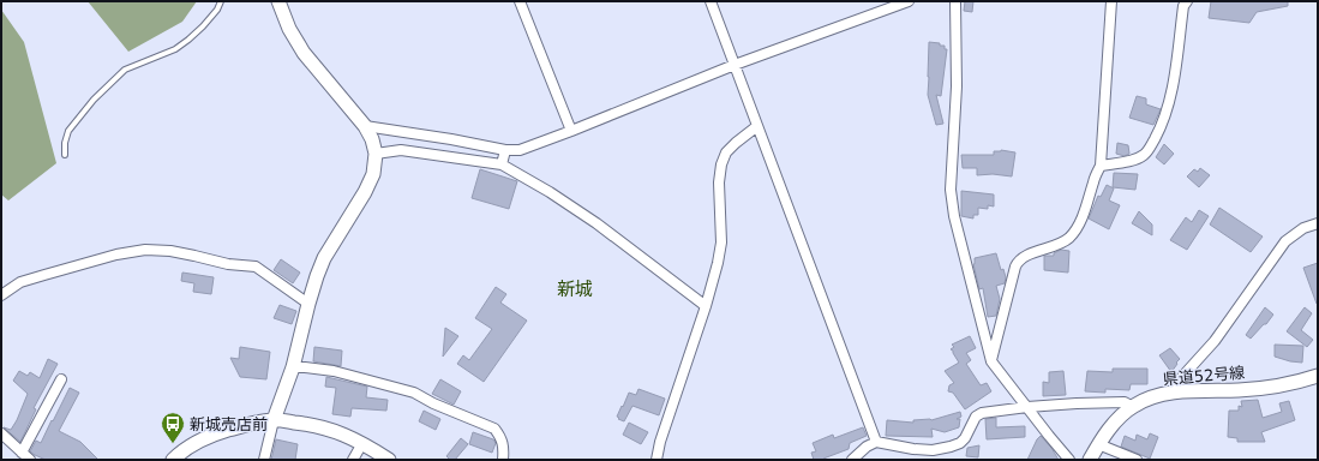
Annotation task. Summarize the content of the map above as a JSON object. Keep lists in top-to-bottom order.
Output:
{
  "streets": {
    "main road": ["県道52号線"]
  },
  "districts": ["新城"],
  "places": {
    "bus stop": ["新城売店前"]
  }
}
